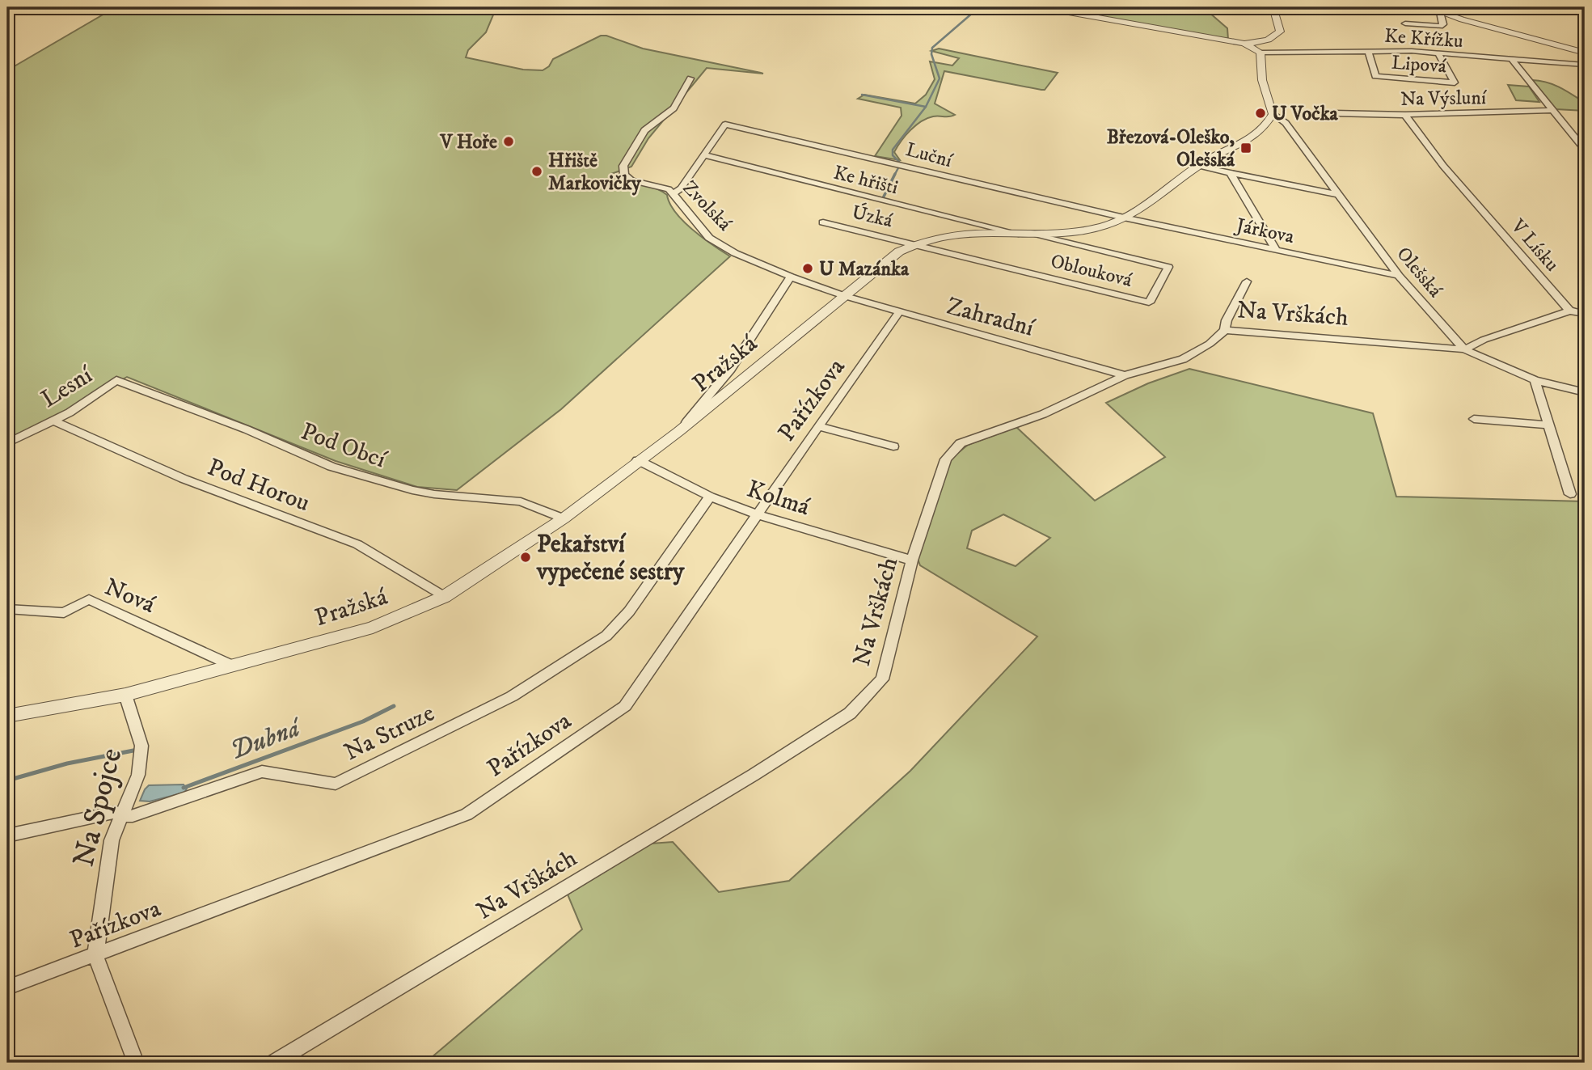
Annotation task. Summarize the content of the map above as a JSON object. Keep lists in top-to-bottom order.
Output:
{
  "streets": {
    "street": [
      "Ke Křížku",
      "Lipová",
      "Na Výsluní",
      "Luční",
      "Ke hřišti",
      "Zvolská",
      "Úzká",
      "Járkova",
      "V Lísku",
      "Oblouková",
      "Olešská",
      "Na Vrškách",
      "Zahradní",
      "Pražská",
      "Lesní",
      "Pařízkova",
      "Pod Obcí",
      "Pod Horou",
      "Kolmá",
      "Nová",
      "Na Struze",
      "Na Spojce"
    ]
  },
  "crossings": [
    ["Ke Křížku", "Lipová"],
    ["Na Výsluní", "V Lísku"],
    ["Luční", "Ke hřišti"],
    ["Luční", "Járkova"],
    ["Luční", "Pražská"],
    ["Ke hřišti", "Pražská"],
    ["Zvolská", "Zahradní"],
    ["Zvolská", "Pražská"],
    ["Úzká", "Oblouková"],
    ["Úzká", "Pražská"],
    ["Járkova", "Olešská"],
    ["Járkova", "Pražská"],
    ["Oblouková", "Pražská"],
    ["Olešská", "Na Vrškách"],
    ["Olešská", "Pražská"],
    ["Na Vrškách", "Zahradní"],
    ["Na Vrškách", "Kolmá"],
    ["Zahradní", "Pražská"],
    ["Zahradní", "Pařízkova"],
    ["Pražská", "Pod Obcí"],
    ["Pražská", "Pod Horou"],
    ["Pražská", "Kolmá"],
    ["Pražská", "Nová"],
    ["Pražská", "Na Spojce"],
    ["Lesní", "Pod Obcí"],
    ["Lesní", "Pod Horou"],
    ["Pařízkova", "Kolmá"],
    ["Pařízkova", "Na Spojce"],
    ["Kolmá", "Na Struze"],
    ["Na Struze", "Na Spojce"]
  ],
  "water": ["Dubná"],
  "places": {
    "other": [
      "U Vočka",
      "V Hoře",
      "Hřiště Markovičky",
      "U Mazánka",
      "Pekařství vypečené sestry"
    ],
    "transit": ["Březová-Oleško, Olešská"]
  }
}
